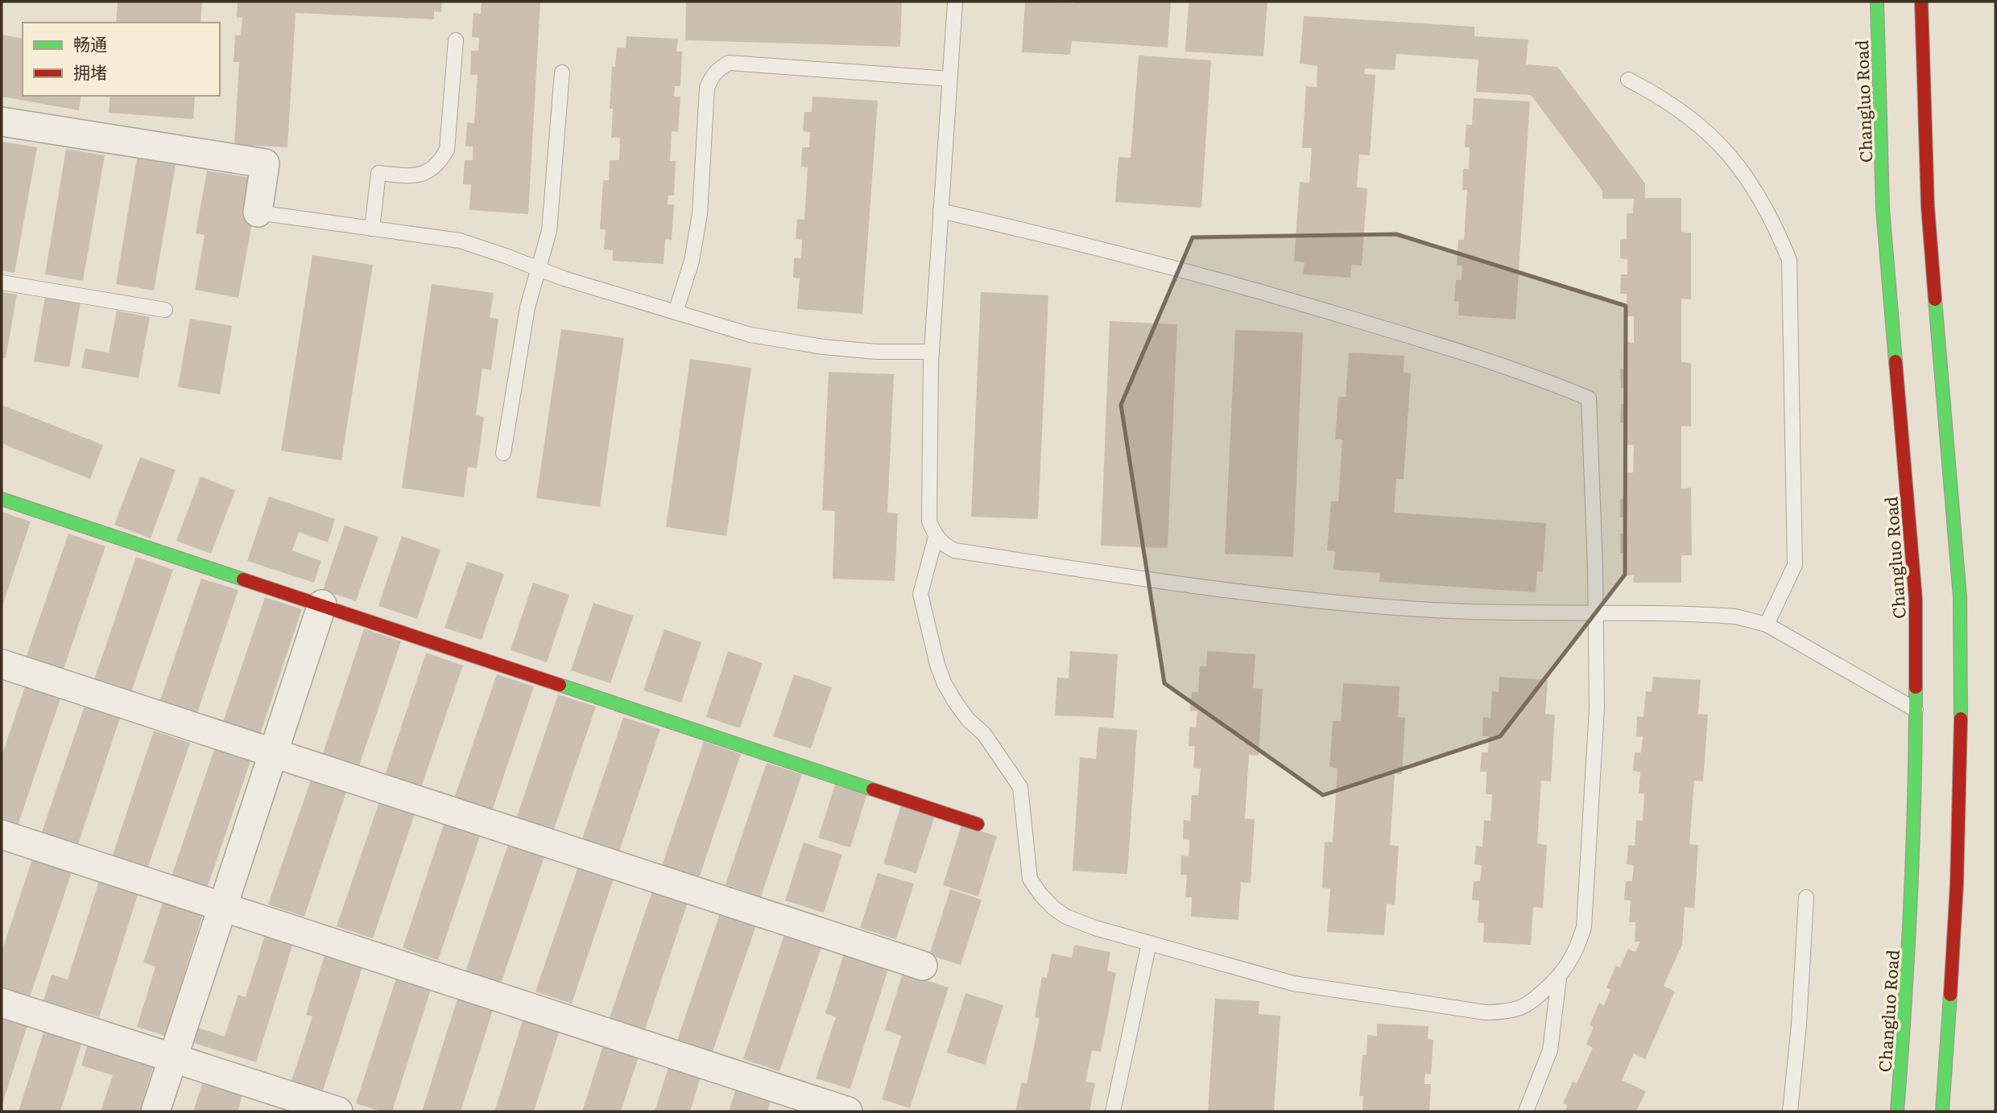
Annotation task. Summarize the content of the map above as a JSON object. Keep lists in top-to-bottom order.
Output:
{
  "streets": {
    "street": ["Changluo Road"]
  },
  "legend": ["畅通", "拥堵"]
}
